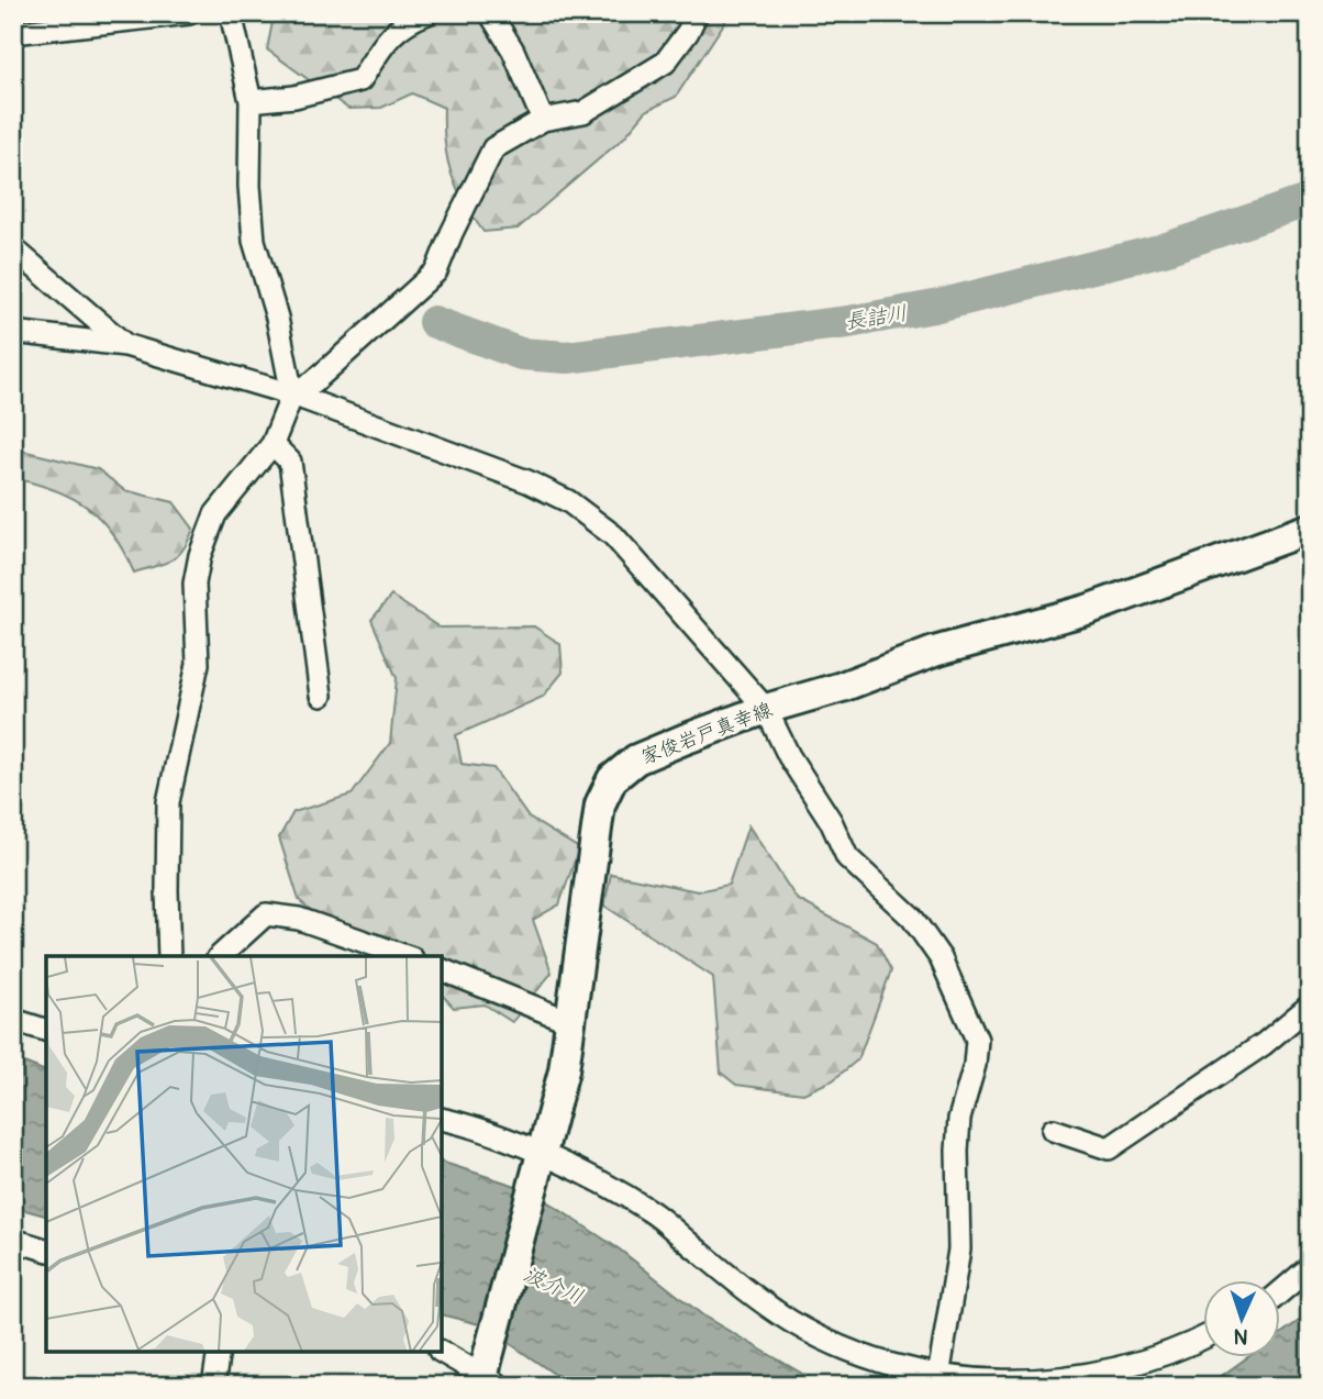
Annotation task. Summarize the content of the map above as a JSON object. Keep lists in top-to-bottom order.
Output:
{
  "streets": {
    "main road": ["家俊岩戸真幸線"]
  },
  "water": ["長詰川", "波介川"],
  "north": "bottom"
}
